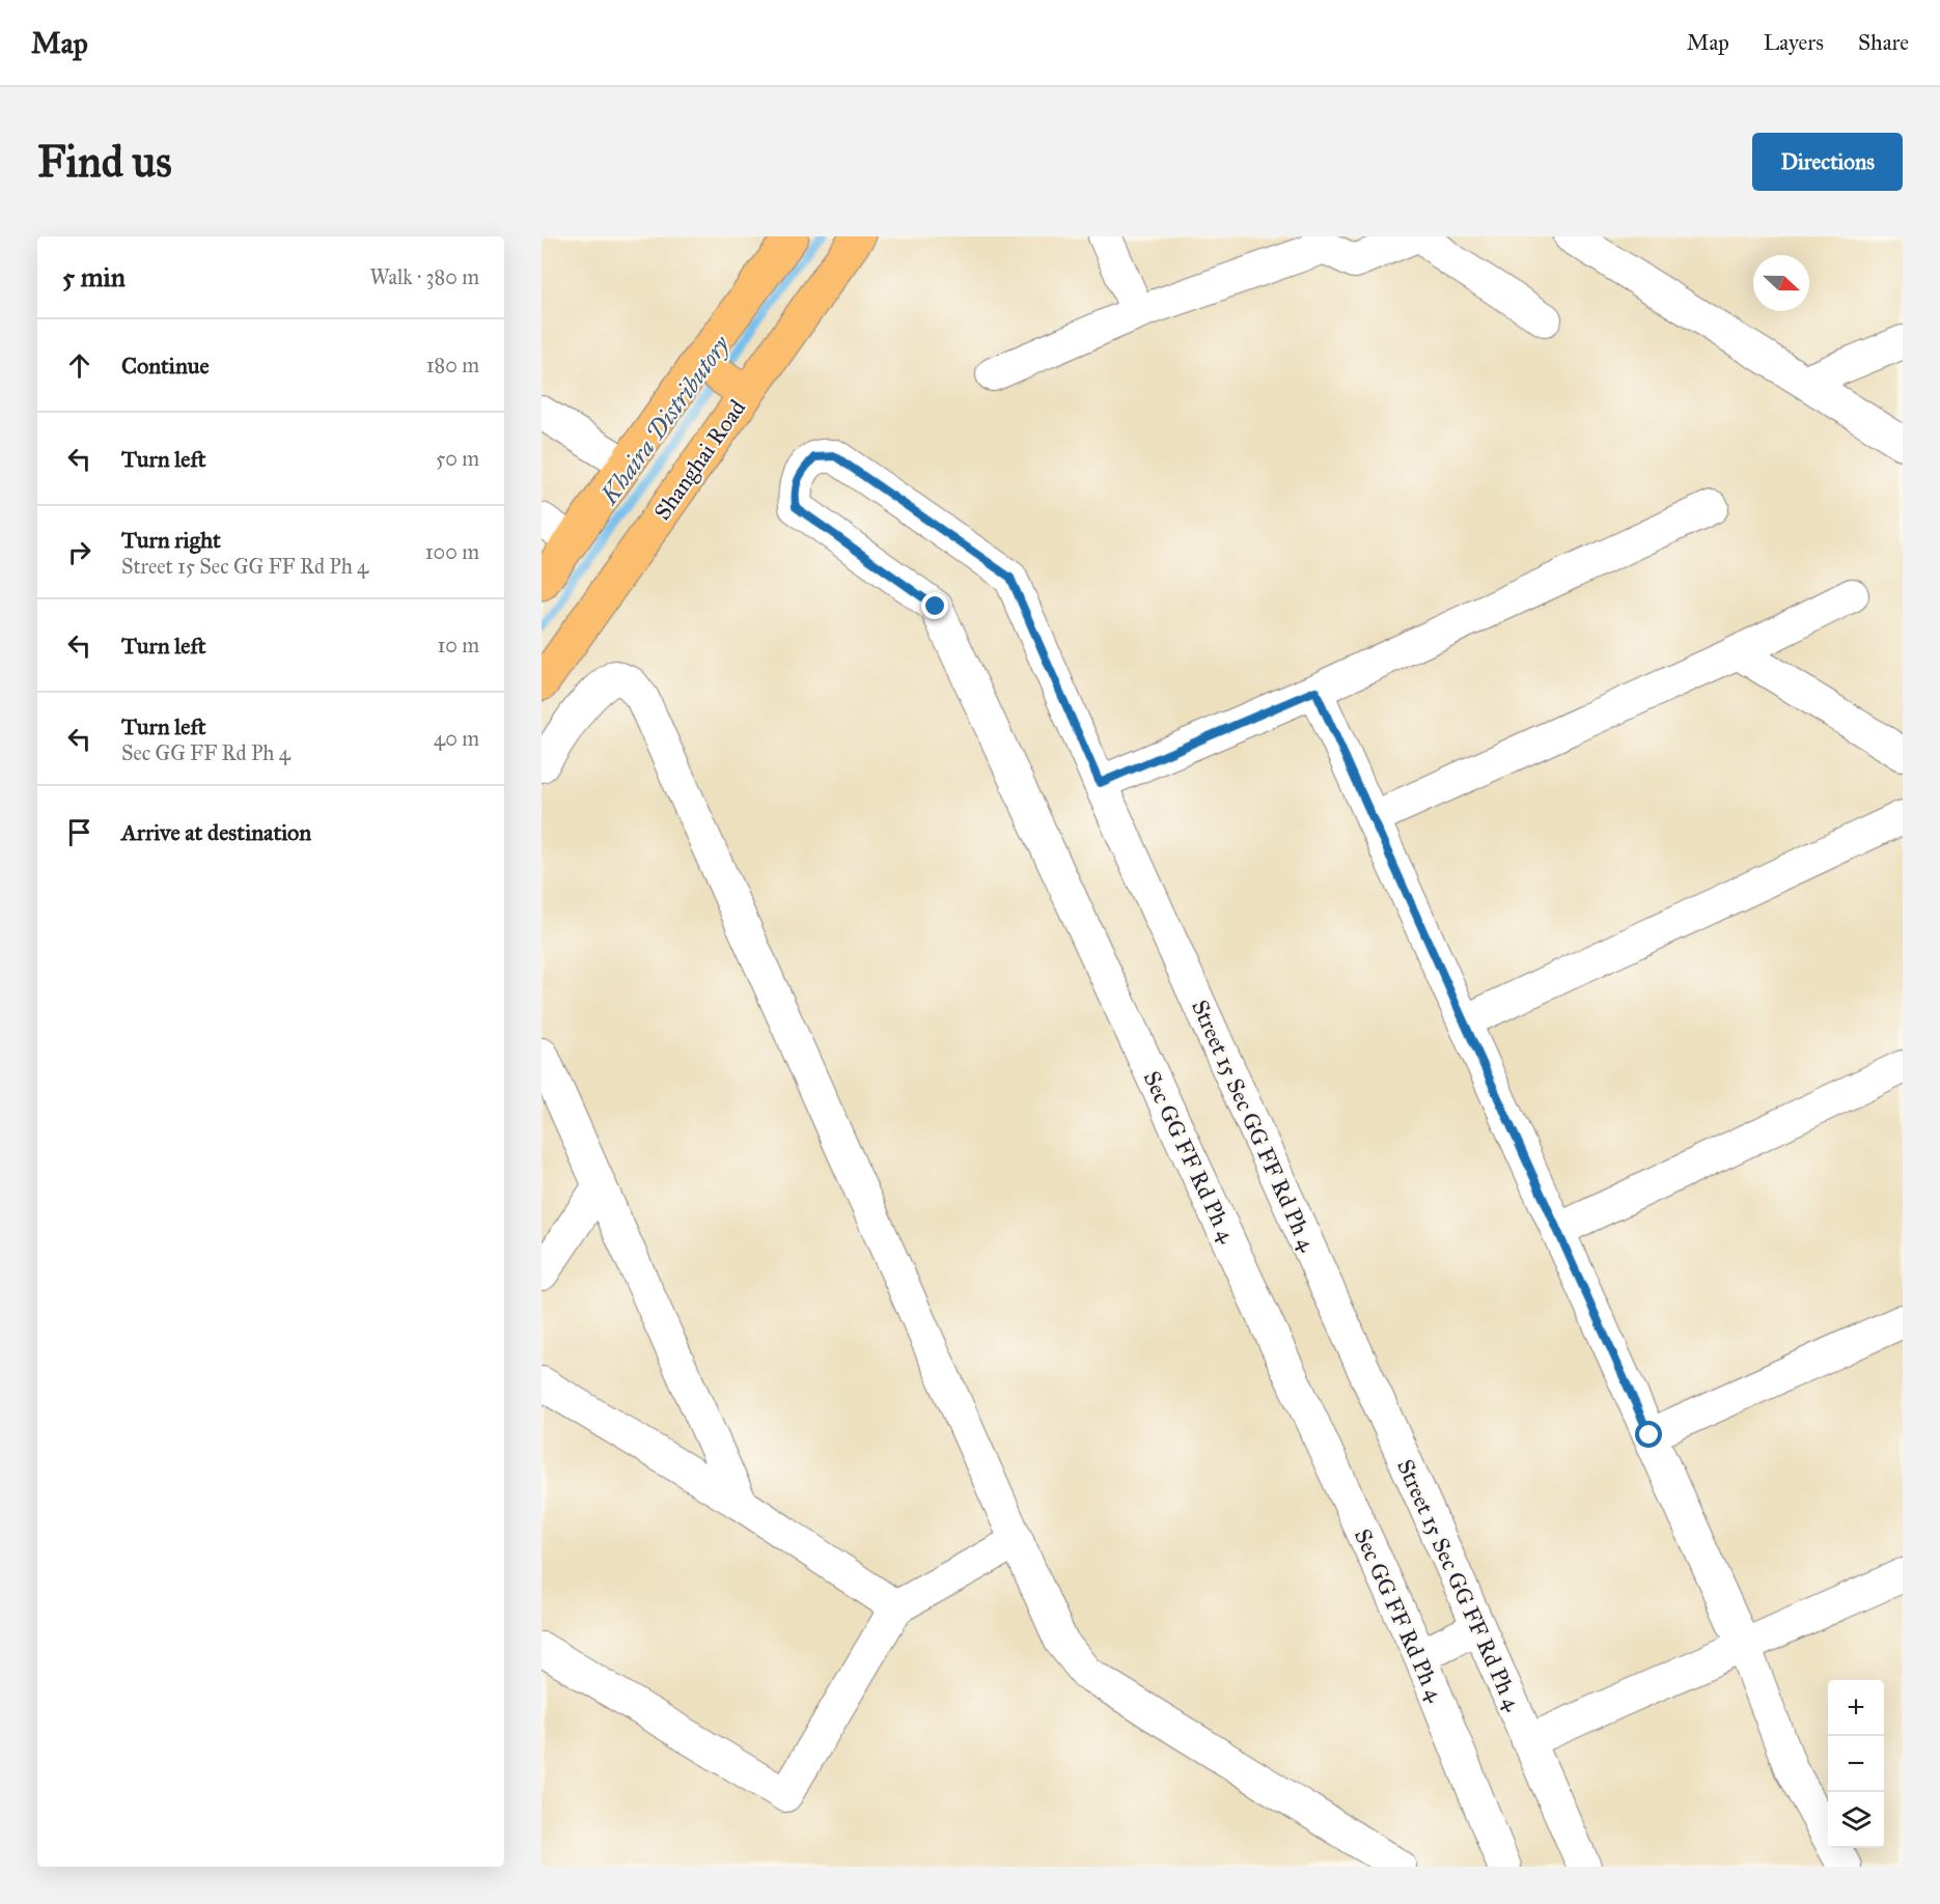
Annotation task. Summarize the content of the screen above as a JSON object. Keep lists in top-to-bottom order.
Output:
{
  "streets": {
    "main road": ["Shanghai Road"],
    "street": ["Street 15 Sec GG FF Rd Ph 4", "Sec GG FF Rd Ph 4"]
  },
  "crossings": [
    ["Street 15 Sec GG FF Rd Ph 4", "Sec GG FF Rd Ph 4"]
  ],
  "water": ["Khaira Distributory"],
  "north": "right",
  "page": {
    "header": "Map",
    "nav": ["Map", "Layers", "Share"],
    "buttons": "Directions",
    "title": "Find us",
    "heading": ["5 min", "Walk · 380 m"],
    "list": [
      ["Continue", "180 m"],
      ["Turn left", "50 m"],
      ["Turn right", "Street 15 Sec GG FF Rd Ph 4", "100 m"],
      ["Turn left", "10 m"],
      ["Turn left", "Sec GG FF Rd Ph 4", "40 m"],
      "Arrive at destination"
    ],
    "map_buttons": ["+", "−"]
  }
}
